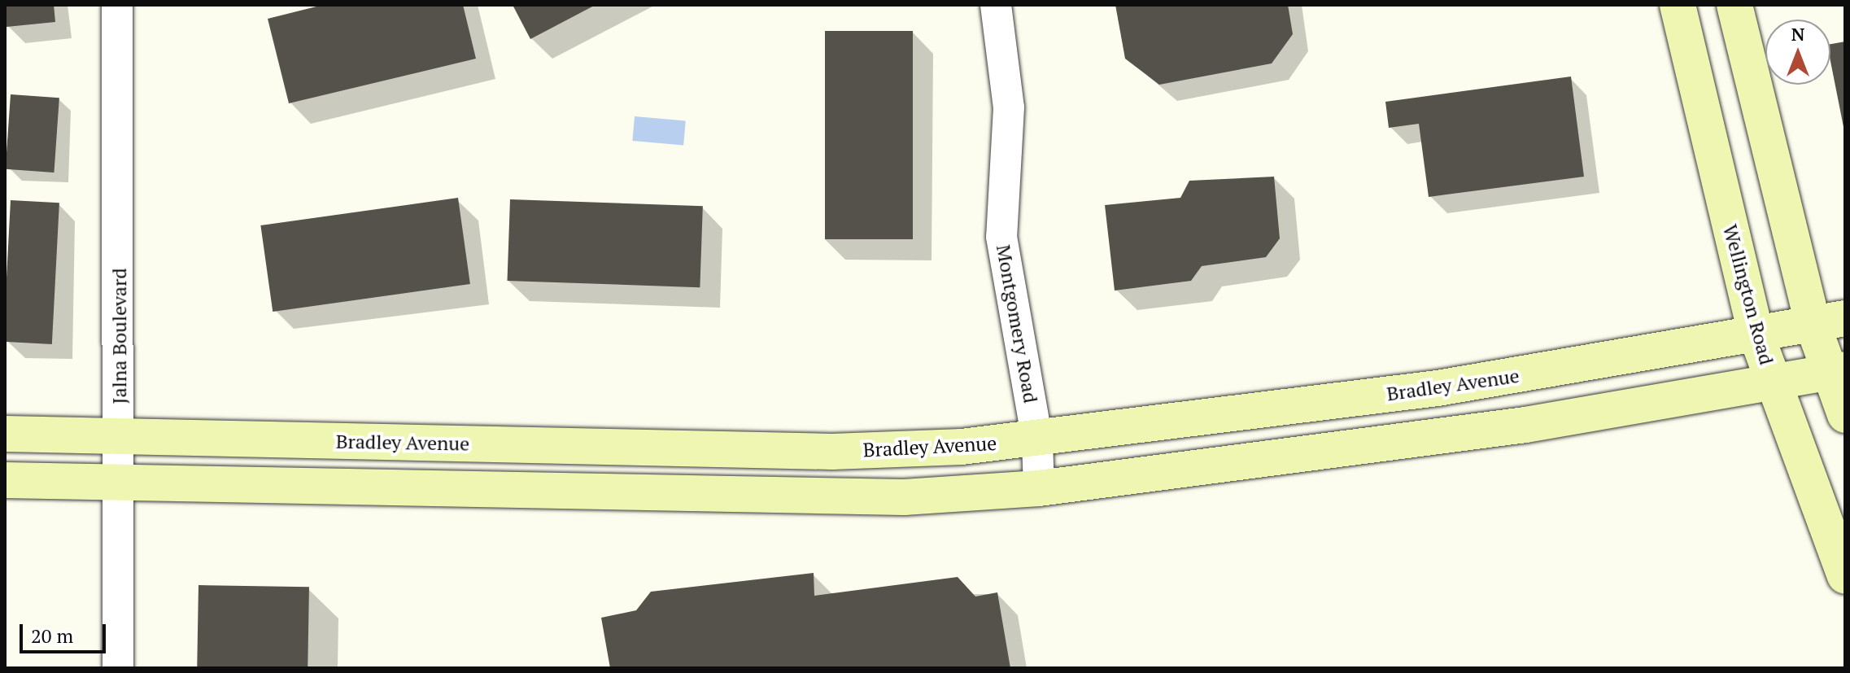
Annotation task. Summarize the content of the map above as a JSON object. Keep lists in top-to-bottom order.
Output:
{
  "streets": {
    "main road": ["Wellington Road", "Bradley Avenue"],
    "street": ["Montgomery Road", "Jalna Boulevard"]
  },
  "crossings": [
    ["Wellington Road", "Bradley Avenue"],
    ["Montgomery Road", "Bradley Avenue"],
    ["Jalna Boulevard", "Bradley Avenue"]
  ],
  "scale_bar": "20 m",
  "north": "top"
}
